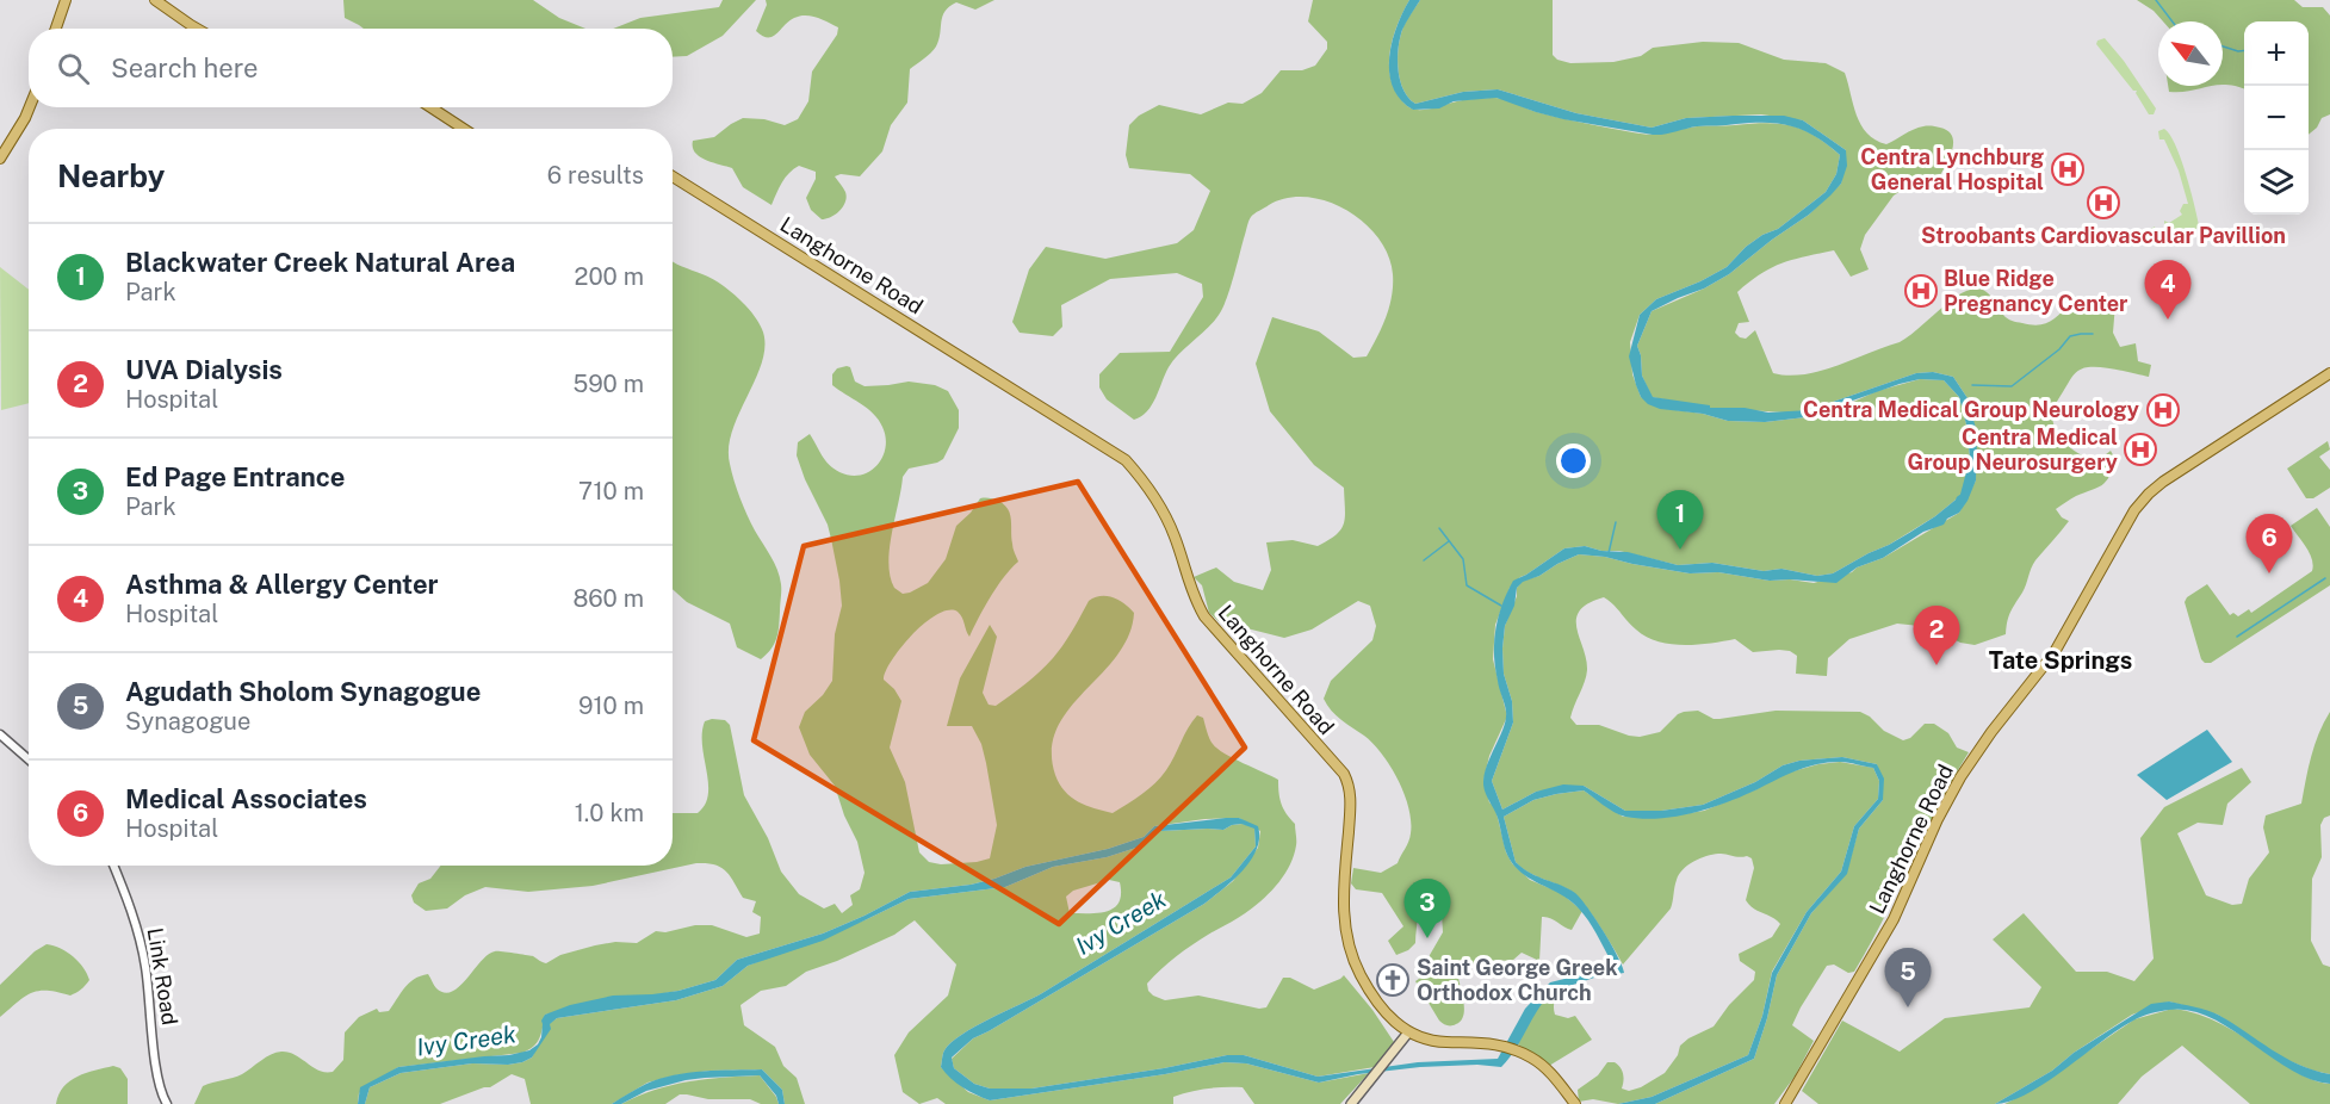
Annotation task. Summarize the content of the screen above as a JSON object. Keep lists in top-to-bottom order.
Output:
{
  "streets": {
    "main road": ["Langhorne Road"],
    "street": ["Link Road"]
  },
  "districts": ["Tate Springs"],
  "water": ["Ivy Creek"],
  "places": {
    "hospital": [
      "Centra Lynchburg General Hospital",
      "Stroobants Cardiovascular Pavillion",
      "Blue Ridge Pregnancy Center",
      "Centra Medical Group Neurology",
      "Centra Medical Group Neurosurgery"
    ],
    "church": ["Saint George Greek Orthodox Church"]
  },
  "north": "top left",
  "page": {
    "map_buttons": ["+", "−"],
    "search": "Search here",
    "heading": ["Nearby", "6 results"],
    "list": [
      {
        "mark": "1",
        "name": "Blackwater Creek Natural Area",
        "note": "Park",
        "value": "200 m"
      },
      {
        "mark": "2",
        "name": "UVA Dialysis",
        "note": "Hospital",
        "value": "590 m"
      },
      {
        "mark": "3",
        "name": "Ed Page Entrance",
        "note": "Park",
        "value": "710 m"
      },
      {
        "mark": "4",
        "name": "Asthma & Allergy Center",
        "note": "Hospital",
        "value": "860 m"
      },
      {
        "mark": "5",
        "name": "Agudath Sholom Synagogue",
        "note": "Synagogue",
        "value": "910 m"
      },
      {
        "mark": "6",
        "name": "Medical Associates",
        "note": "Hospital",
        "value": "1.0 km"
      }
    ],
    "pins": [
      "4",
      "1",
      "6",
      "2",
      "3",
      "5"
    ]
  }
}
